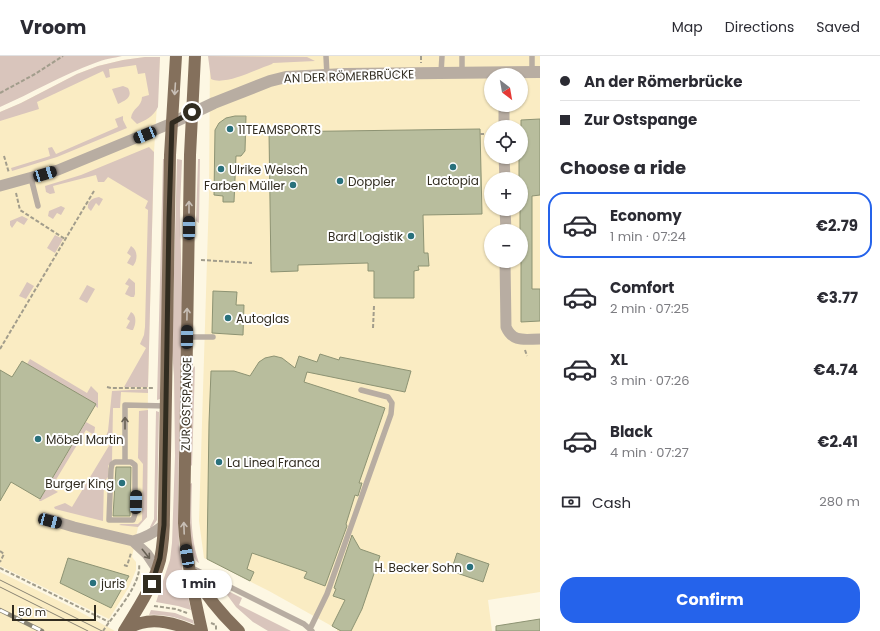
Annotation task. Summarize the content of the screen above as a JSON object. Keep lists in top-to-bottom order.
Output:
{
  "streets": {
    "main road": ["ZUR OSTSPANGE"],
    "street": ["AN DER RÖMERBRÜCKE"]
  },
  "crossings": [
    ["AN DER RÖMERBRÜCKE", "ZUR OSTSPANGE"]
  ],
  "places": [
    "11TEAMSPORTS",
    "Lactopia",
    "Ulrike Welsch",
    "Doppler",
    "Farben Müller",
    "Bard Logistik",
    "Autoglas",
    "Möbel Martin",
    "La Linea Franca",
    "Burger King",
    "H. Becker Sohn",
    "juris"
  ],
  "scale_bar": "50 m",
  "north": "bottom right",
  "page": {
    "header": "Vroom",
    "nav": ["Map", "Directions", "Saved"],
    "banner": ["An der Römerbrücke", "Zur Ostspange"],
    "map_buttons": ["+", "−"],
    "heading": "Choose a ride",
    "list": [
      {
        "name": "Economy",
        "note": "1 min · 07:24",
        "value": "€2.79"
      },
      {
        "name": "Comfort",
        "note": "2 min · 07:25",
        "value": "€3.77"
      },
      {
        "name": "XL",
        "note": "3 min · 07:26",
        "value": "€4.74"
      },
      {
        "name": "Black",
        "note": "4 min · 07:27",
        "value": "€2.41"
      }
    ],
    "pay": ["Cash", "280 m"],
    "buttons": "Confirm",
    "bubble": "1 min",
    "scale": "50 m"
  }
}
